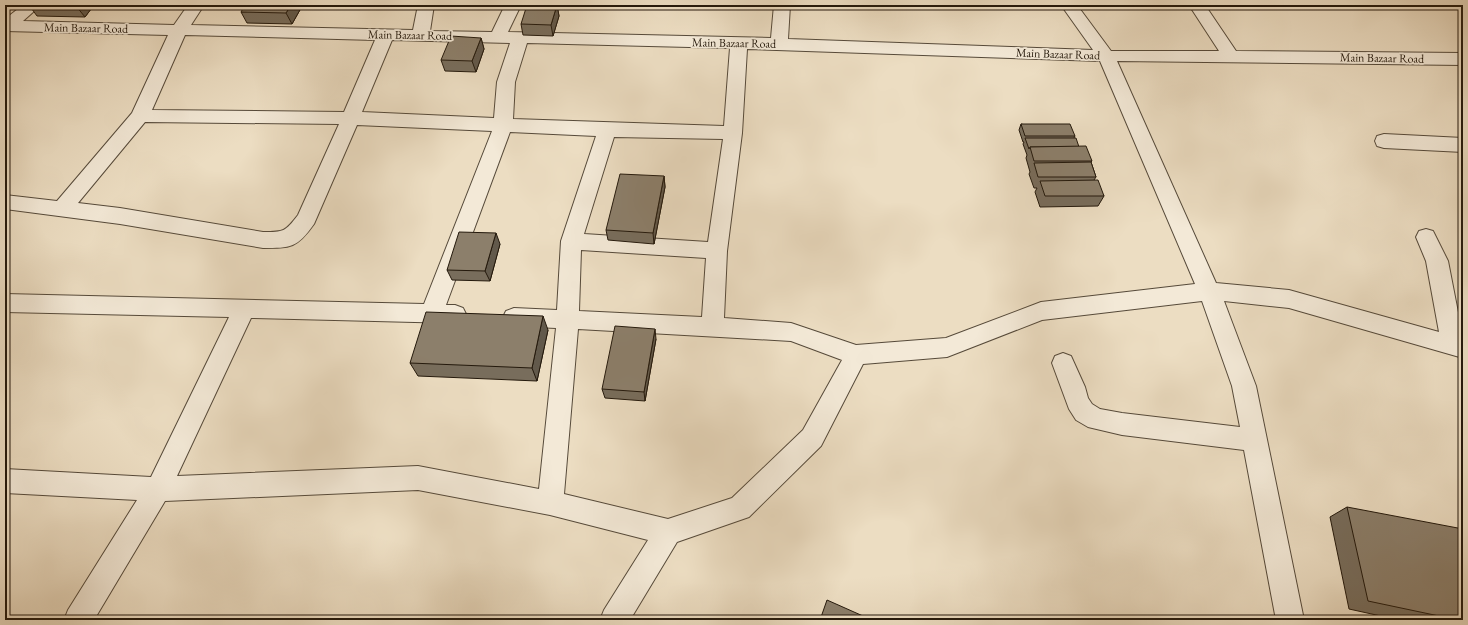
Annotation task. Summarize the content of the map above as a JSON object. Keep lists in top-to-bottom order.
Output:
{
  "streets": {
    "street": ["Main Bazaar Road"]
  }
}
